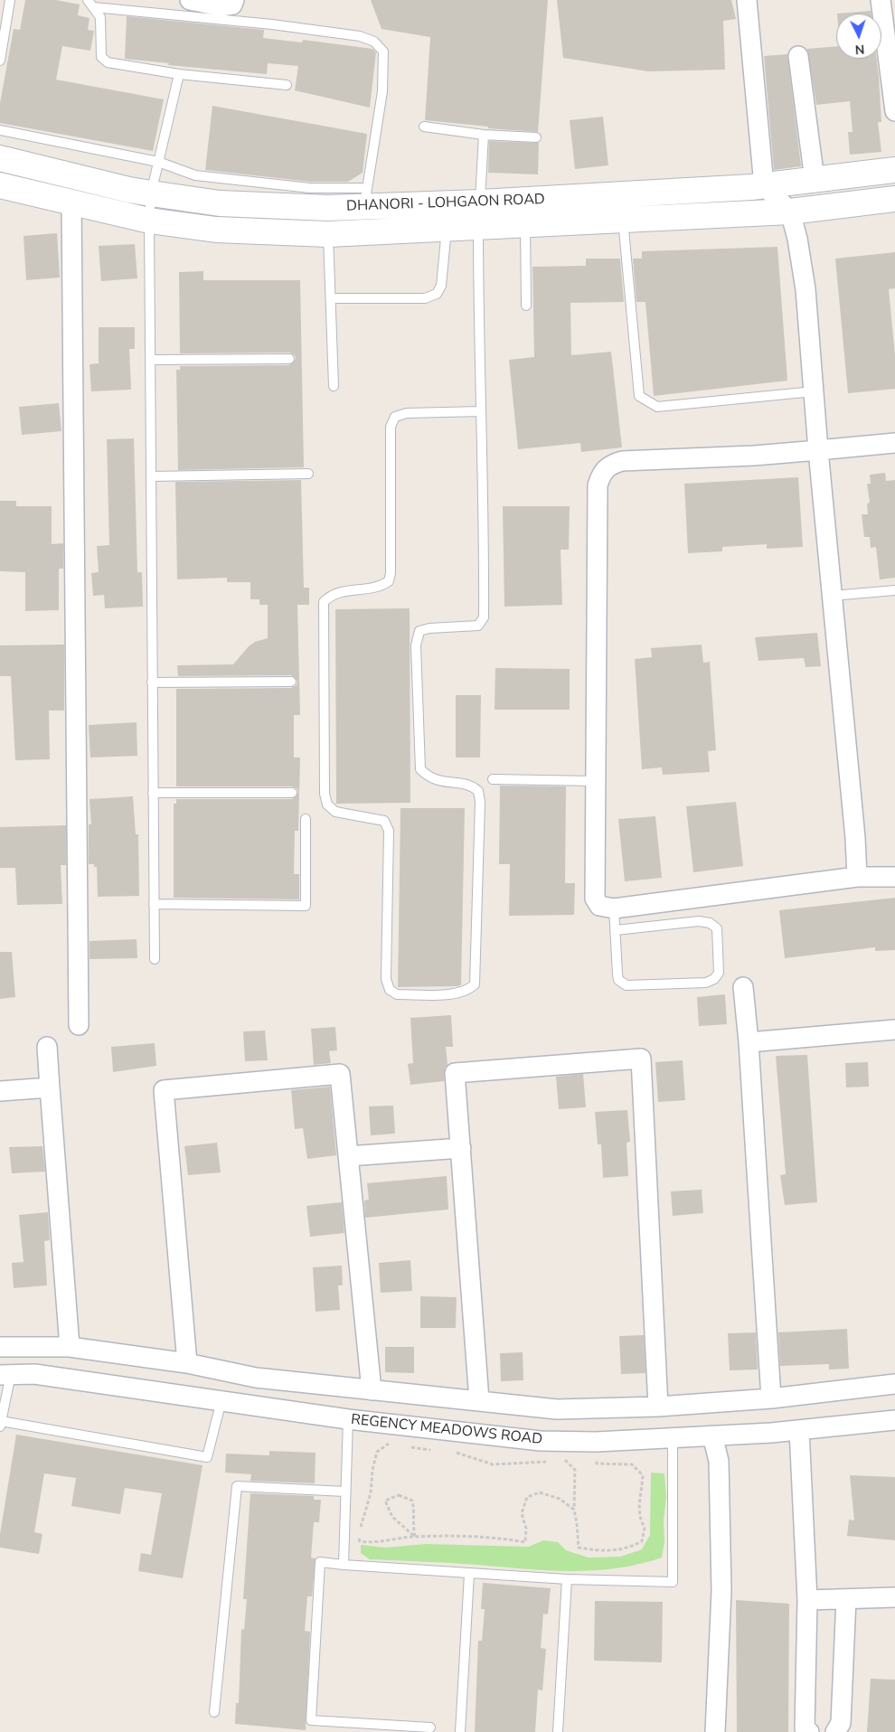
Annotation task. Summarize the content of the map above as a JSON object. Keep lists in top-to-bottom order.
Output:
{
  "streets": {
    "main road": ["DHANORI - LOHGAON ROAD"],
    "street": ["REGENCY MEADOWS ROAD"]
  },
  "north": "bottom"
}
